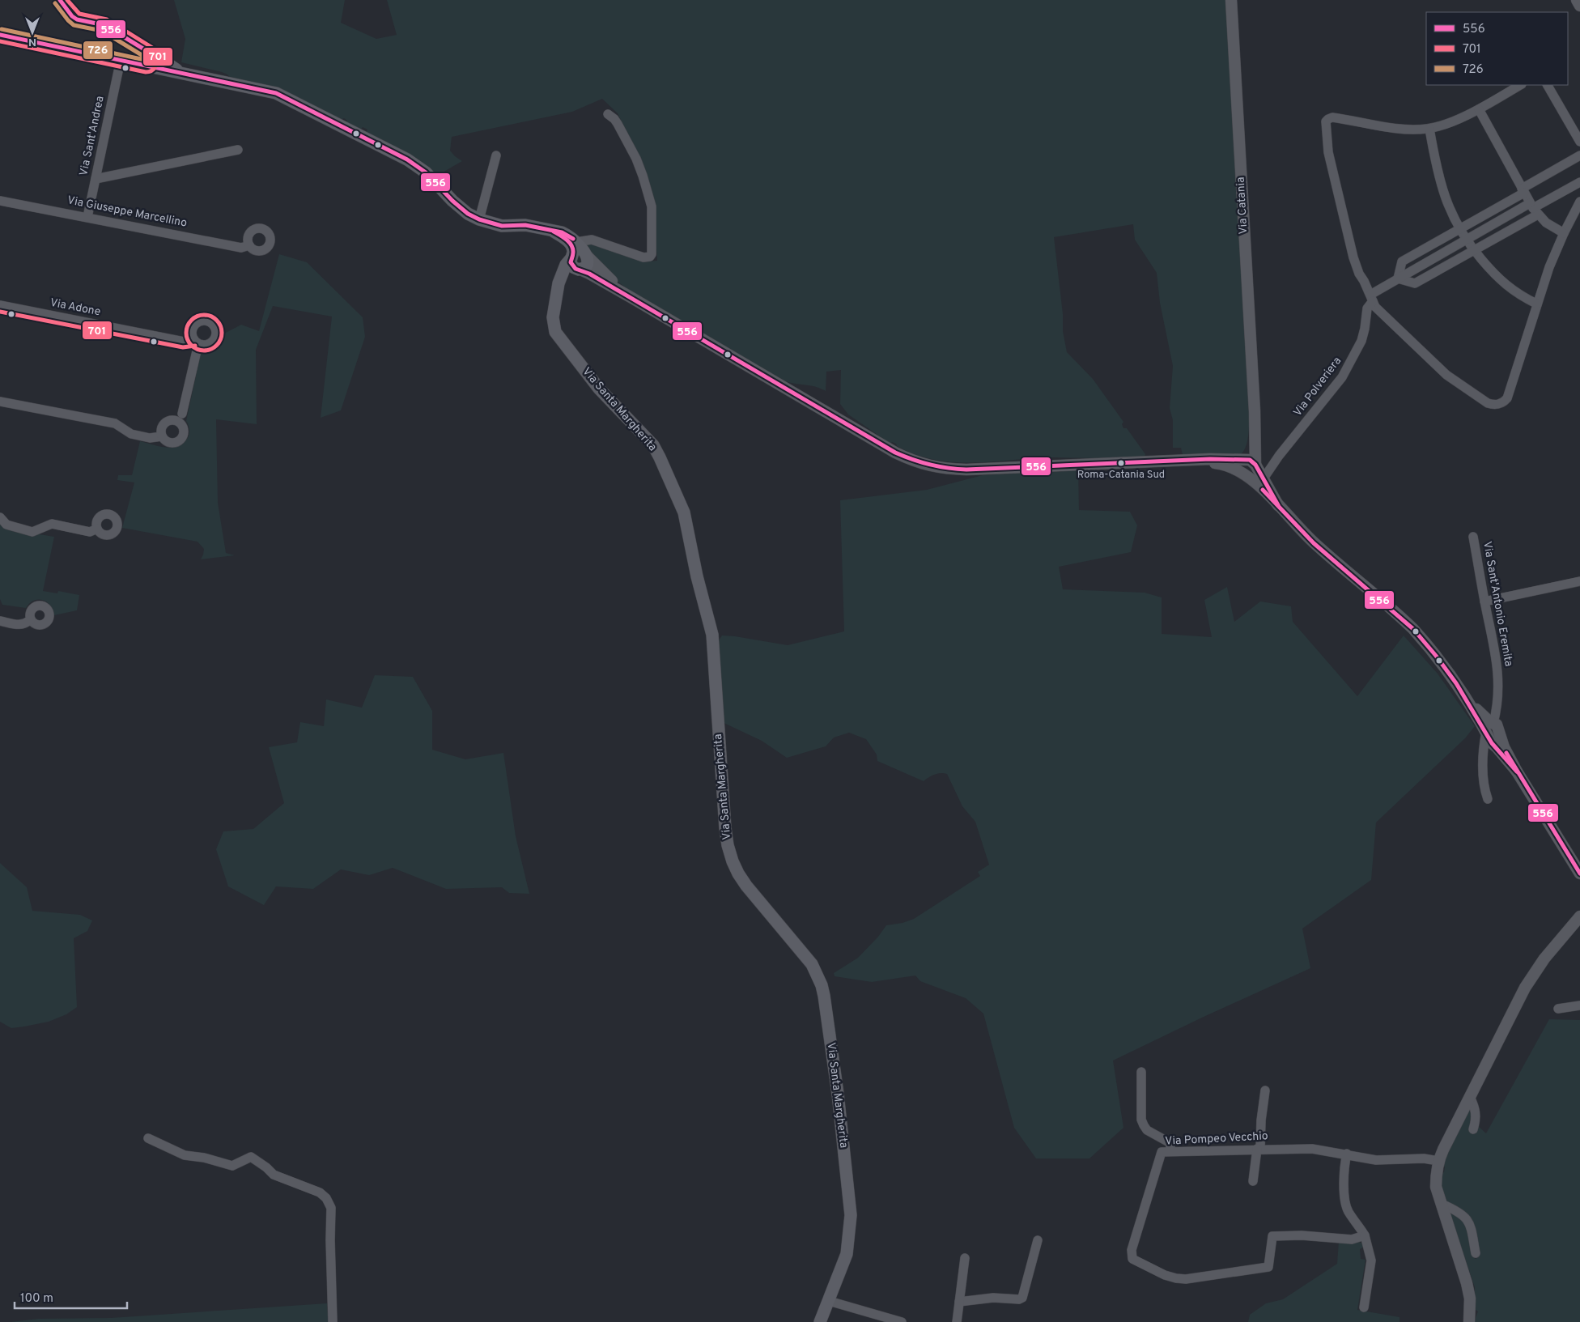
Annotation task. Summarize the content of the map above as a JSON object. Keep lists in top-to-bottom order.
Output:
{
  "streets": {
    "main road": ["Via Santa Margherita"],
    "street": [
      "Via Sant'Andrea",
      "Via Catania",
      "Via Giuseppe Marcellino",
      "Via Adone",
      "Via Polveriera",
      "Via Sant'Antonio Eremita",
      "Via Pompeo Vecchio"
    ]
  },
  "crossings": [
    ["Via Sant'Andrea", "Via Giuseppe Marcellino"]
  ],
  "places": ["Roma-Catania Sud"],
  "lines": ["transit line 556", "transit line 701", "transit line 726"],
  "legend": ["556", "701", "726"],
  "scale_bar": "100 m",
  "north": "bottom"
}
